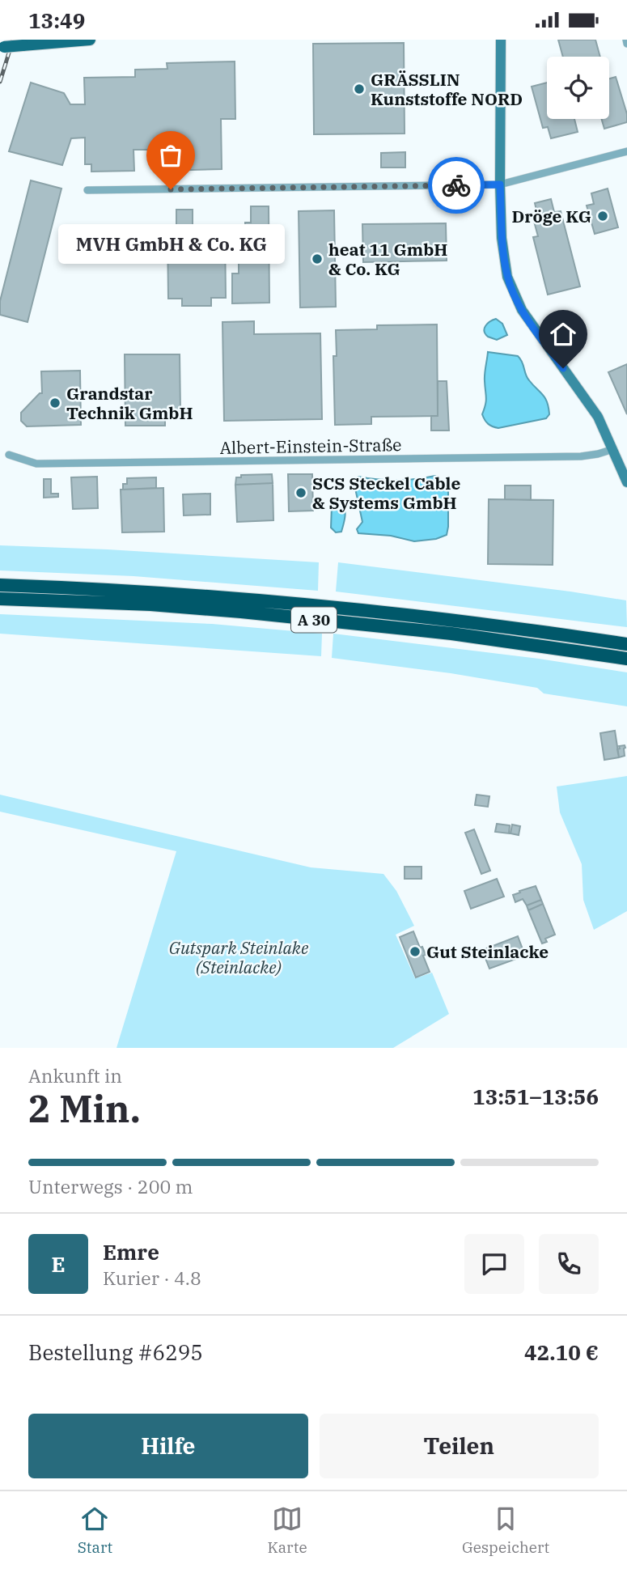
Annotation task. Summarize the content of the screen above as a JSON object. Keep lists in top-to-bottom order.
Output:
{
  "streets": {
    "highway": ["A 30"],
    "street": ["Albert-Einstein-Straße"]
  },
  "parks": ["Gutspark Steinlake (Steinlacke)"],
  "places": [
    "GRÄSSLIN Kunststoffe NORD",
    "MVH GmbH & Co. KG",
    "Dröge KG",
    "heat 11 GmbH & Co. KG",
    "Grandstar Technik GmbH",
    "SCS Steckel Cable & Systems GmbH",
    "Gut Steinlacke"
  ],
  "page": {
    "status": "13:49",
    "bubble": "MVH GmbH & Co. KG",
    "heading": ["2 Min.", "Ankunft in", "13:51–13:56"],
    "panel": [
      "Emre",
      "Kurier · 4.8",
      "Bestellung #6295",
      "42.10 €"
    ],
    "bar": "Unterwegs · 200 m",
    "round": "E",
    "buttons": ["Hilfe", "Teilen"],
    "tabs": ["Start", "Karte", "Gespeichert"]
  }
}
